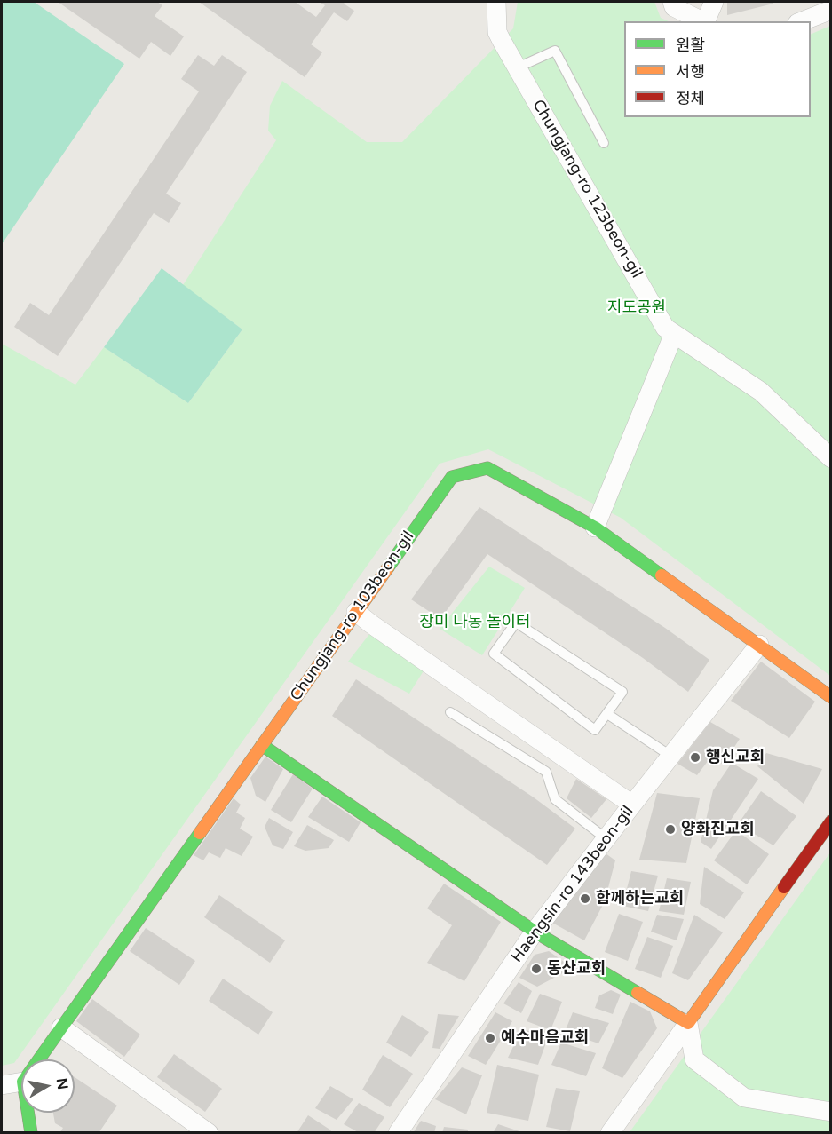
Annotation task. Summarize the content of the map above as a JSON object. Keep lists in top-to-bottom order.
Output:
{
  "streets": {
    "street": ["Chungjang-ro 123beon-gil", "Chungjang-ro 103beon-gil", "Haengsin-ro 143beon-gil"]
  },
  "crossings": [
    ["Chungjang-ro 103beon-gil", "Haengsin-ro 143beon-gil"]
  ],
  "parks": ["지도공원", "장미 나동 놀이터"],
  "places": [
    "행신교회",
    "양화진교회",
    "함께하는교회",
    "동산교회",
    "예수마음교회"
  ],
  "legend": ["원활", "서행", "정체"],
  "north": "right"
}
